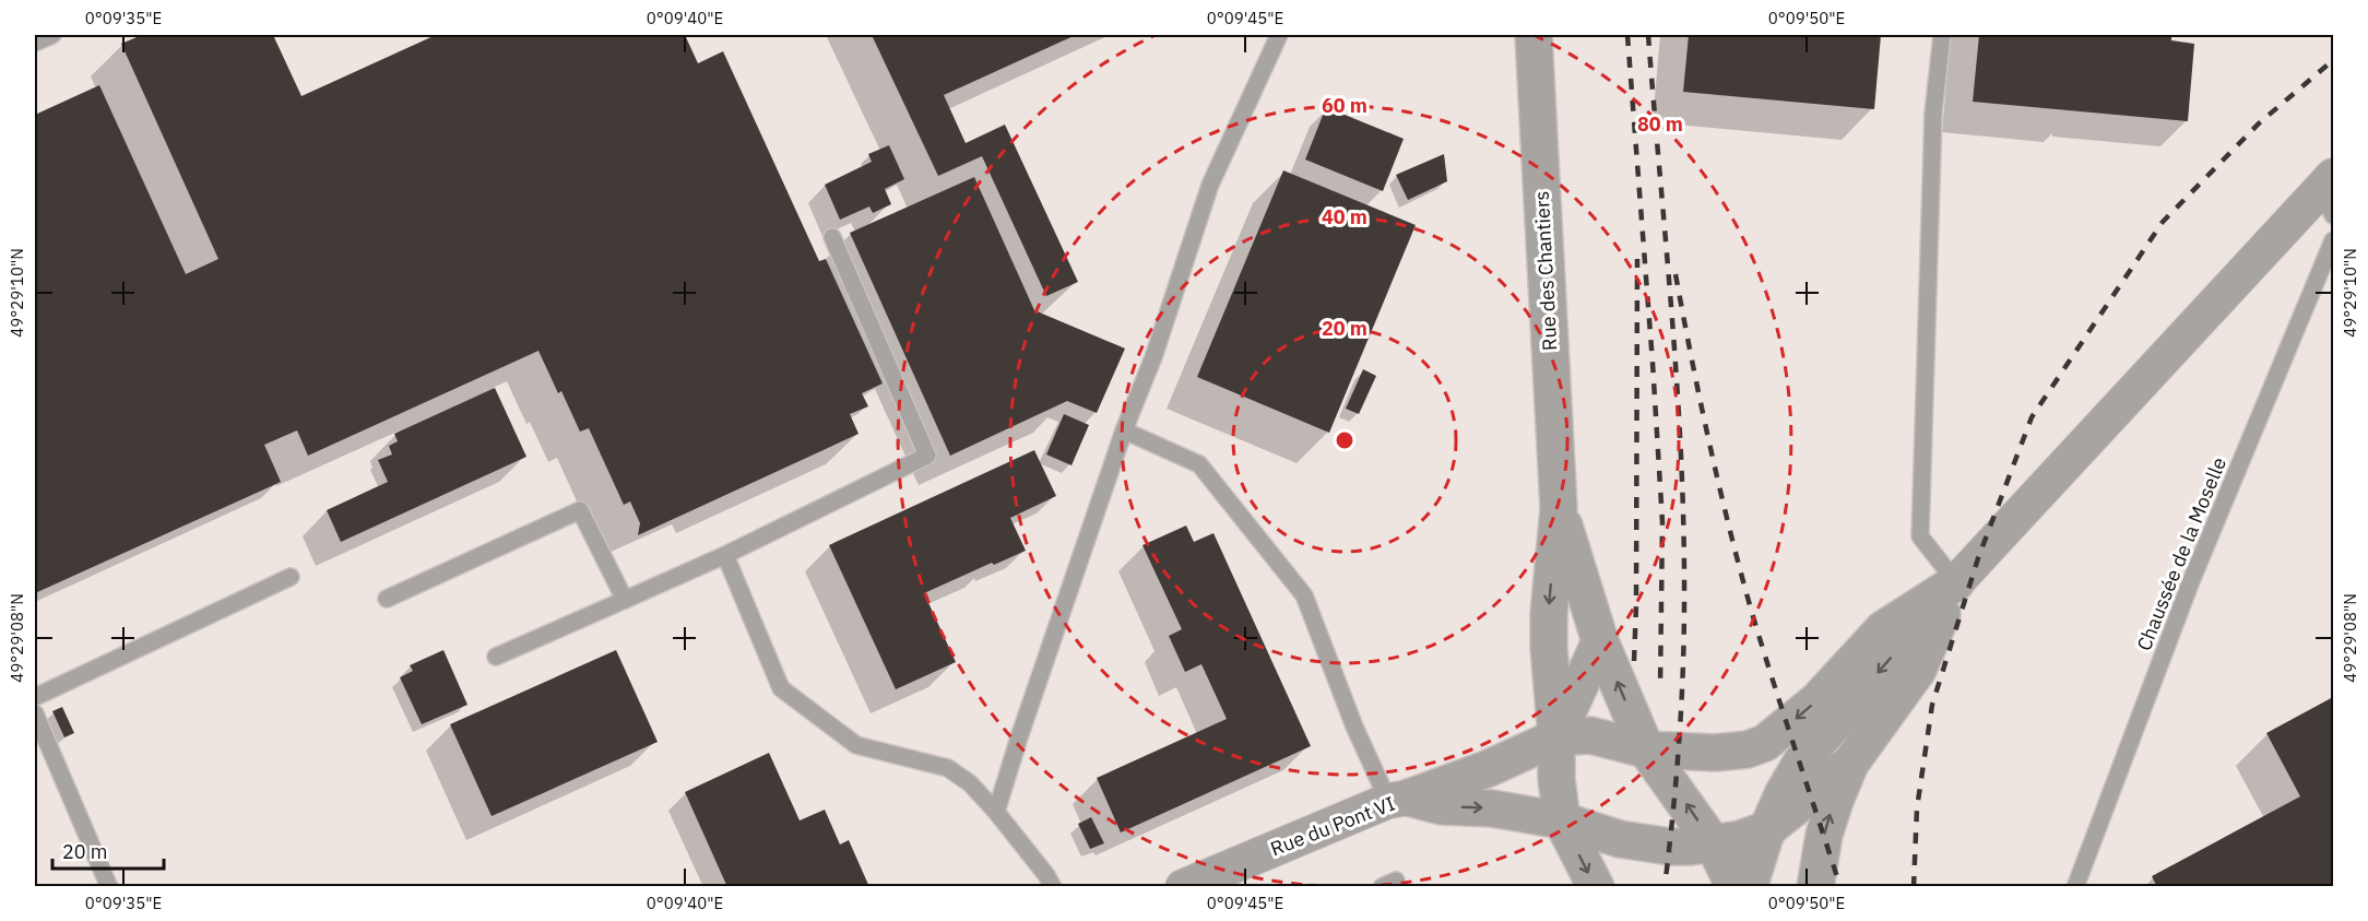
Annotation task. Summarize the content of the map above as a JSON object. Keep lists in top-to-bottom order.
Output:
{
  "streets": {
    "street": ["Rue des Chantiers", "Rue du Pont VI"],
    "lane": ["Chaussée de la Moselle"]
  },
  "scale_bar": "20 m",
  "coordinates": [
    "0°09'35\"E",
    "0°09'40\"E",
    "0°09'45\"E",
    "0°09'50\"E",
    "49°29'10\"N",
    "49°29'08\"N"
  ],
  "rings": [
    "60 m",
    "80 m",
    "40 m",
    "20 m"
  ]
}
